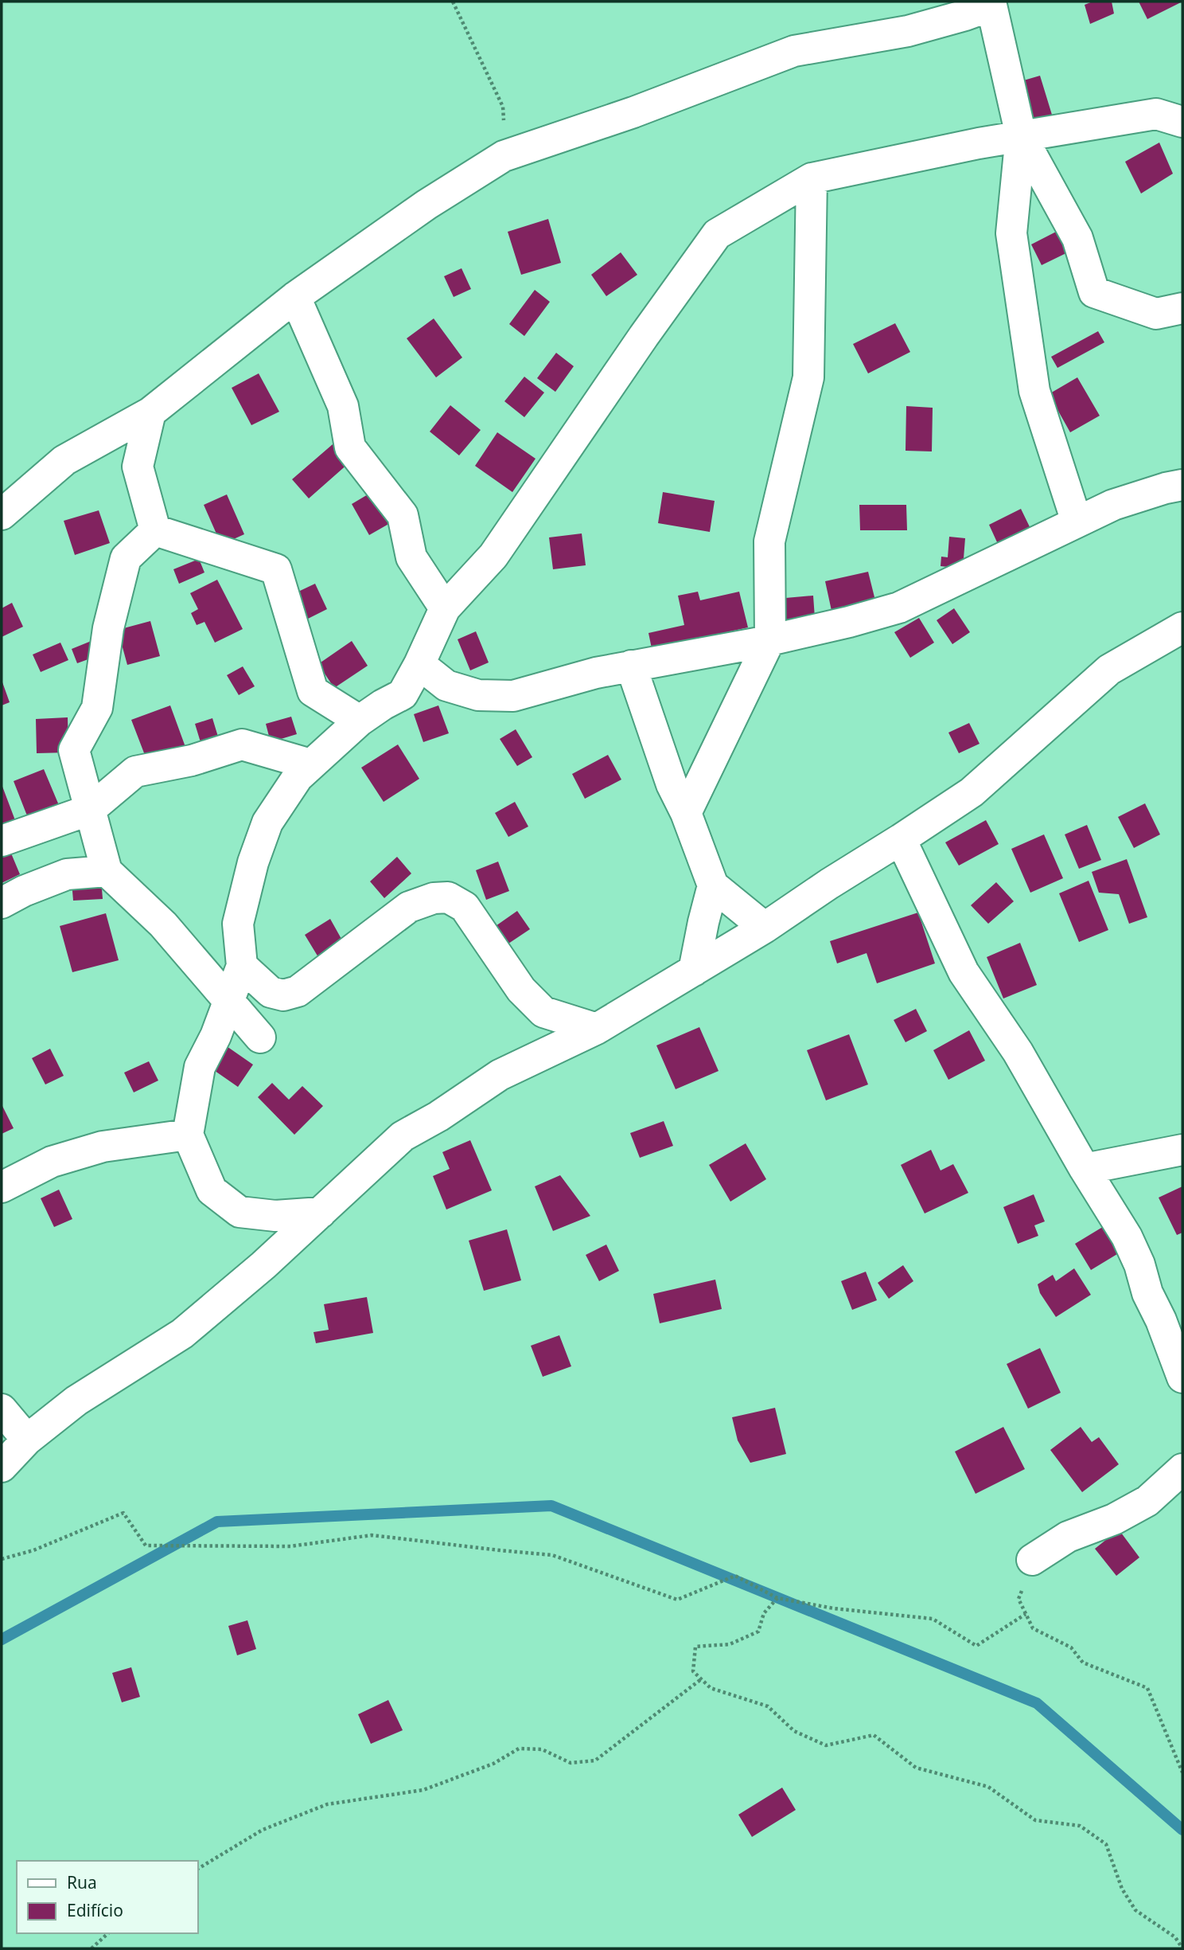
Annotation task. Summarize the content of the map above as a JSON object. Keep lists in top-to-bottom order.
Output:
{
  "legend": ["Rua", "Edifício"]
}
